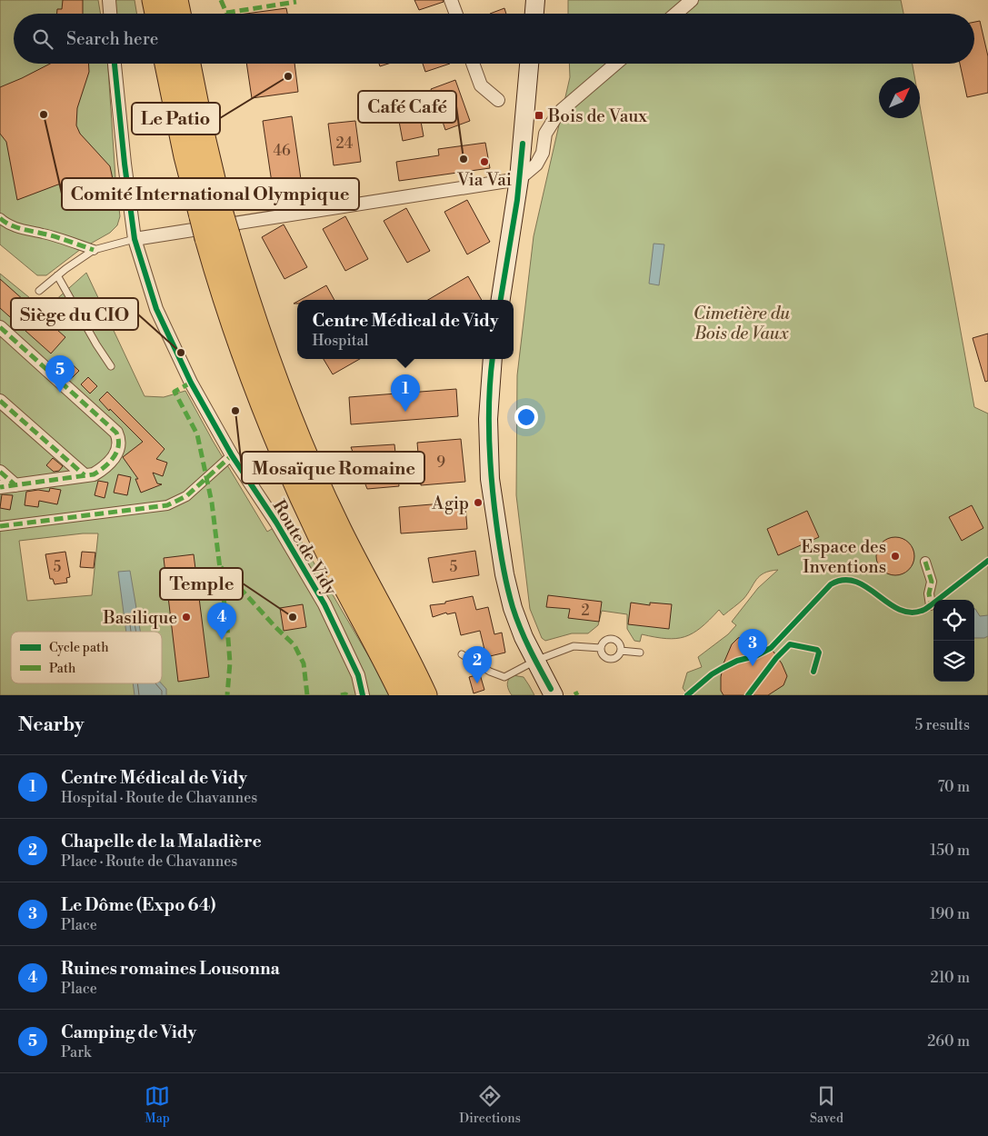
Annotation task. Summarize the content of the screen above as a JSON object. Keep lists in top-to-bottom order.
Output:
{
  "streets": {
    "street": ["Route de Vidy"]
  },
  "parks": ["Cimetière du Bois de Vaux"],
  "places": {
    "other": [
      "Le Patio",
      "Comité International Olympique",
      "Café Café",
      "Via Vai",
      "Siège du CIO",
      "Mosaïque Romaine",
      "Agip",
      "Espace des Inventions",
      "Basilique",
      "Temple"
    ],
    "transit": ["Bois de Vaux"]
  },
  "house_numbers": [
    "24",
    "46",
    "9",
    "5",
    "5",
    "2"
  ],
  "legend": ["Cycle path", "Path"],
  "north": "top right",
  "page": {
    "search": "Search here",
    "popup": ["Centre Médical de Vidy", "Hospital"],
    "pins": [
      "5",
      "1",
      "4",
      "3",
      "2"
    ],
    "heading": ["Nearby", "5 results"],
    "list": [
      {
        "mark": "1",
        "name": "Centre Médical de Vidy",
        "note": "Hospital · Route de Chavannes",
        "value": "70 m"
      },
      {
        "mark": "2",
        "name": "Chapelle de la Maladière",
        "note": "Place · Route de Chavannes",
        "value": "150 m"
      },
      {
        "mark": "3",
        "name": "Le Dôme (Expo 64)",
        "note": "Place",
        "value": "190 m"
      },
      {
        "mark": "4",
        "name": "Ruines romaines Lousonna",
        "note": "Place",
        "value": "210 m"
      },
      {
        "mark": "5",
        "name": "Camping de Vidy",
        "note": "Park",
        "value": "260 m"
      }
    ],
    "nav": ["Map", "Directions", "Saved"]
  }
}
